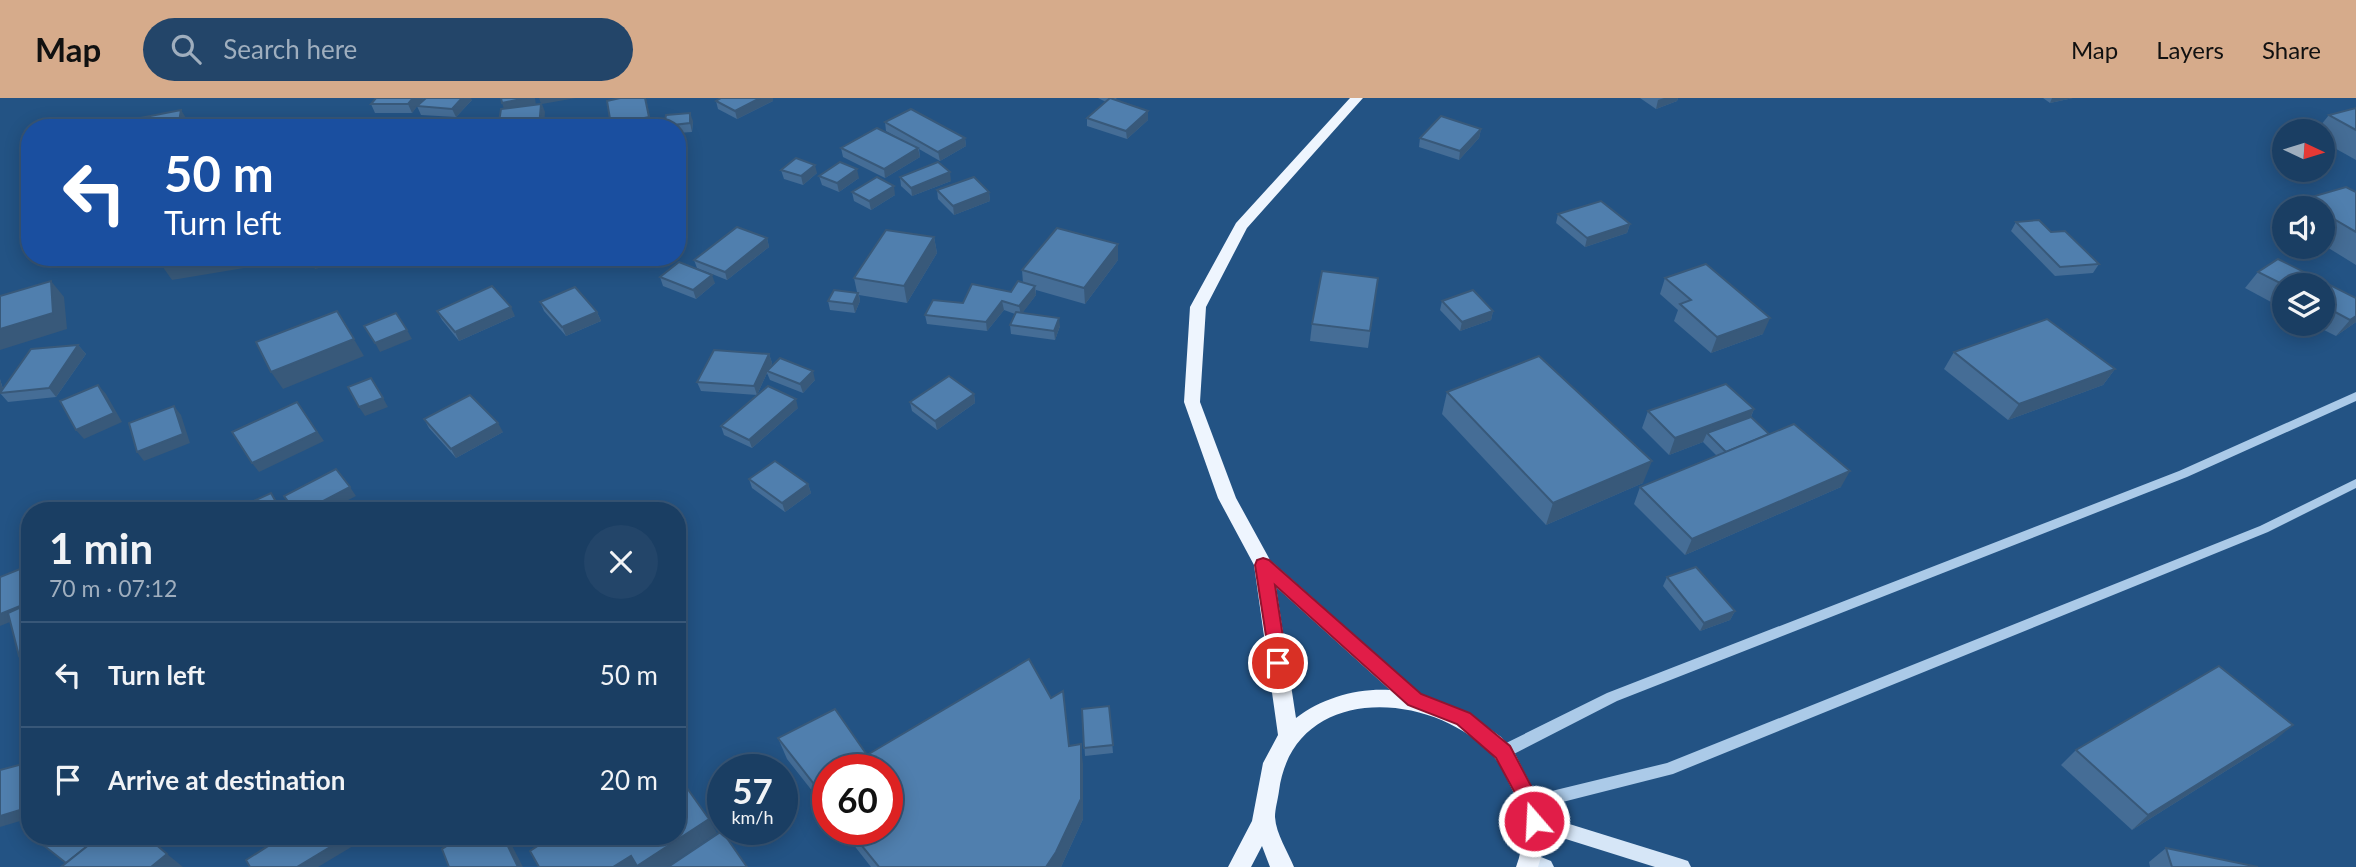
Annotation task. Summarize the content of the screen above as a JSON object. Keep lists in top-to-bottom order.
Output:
{
  "north": "right",
  "page": {
    "header": "Map",
    "search": "Search here",
    "nav": ["Map", "Layers", "Share"],
    "turn": ["50 m", "Turn left"],
    "heading": ["1 min", "70 m · 07:12"],
    "list": [
      {
        "name": "Turn left",
        "value": "50 m"
      },
      {
        "name": "Arrive at destination",
        "value": "20 m"
      }
    ],
    "speed": "57 km/h",
    "limit": "60"
  }
}
